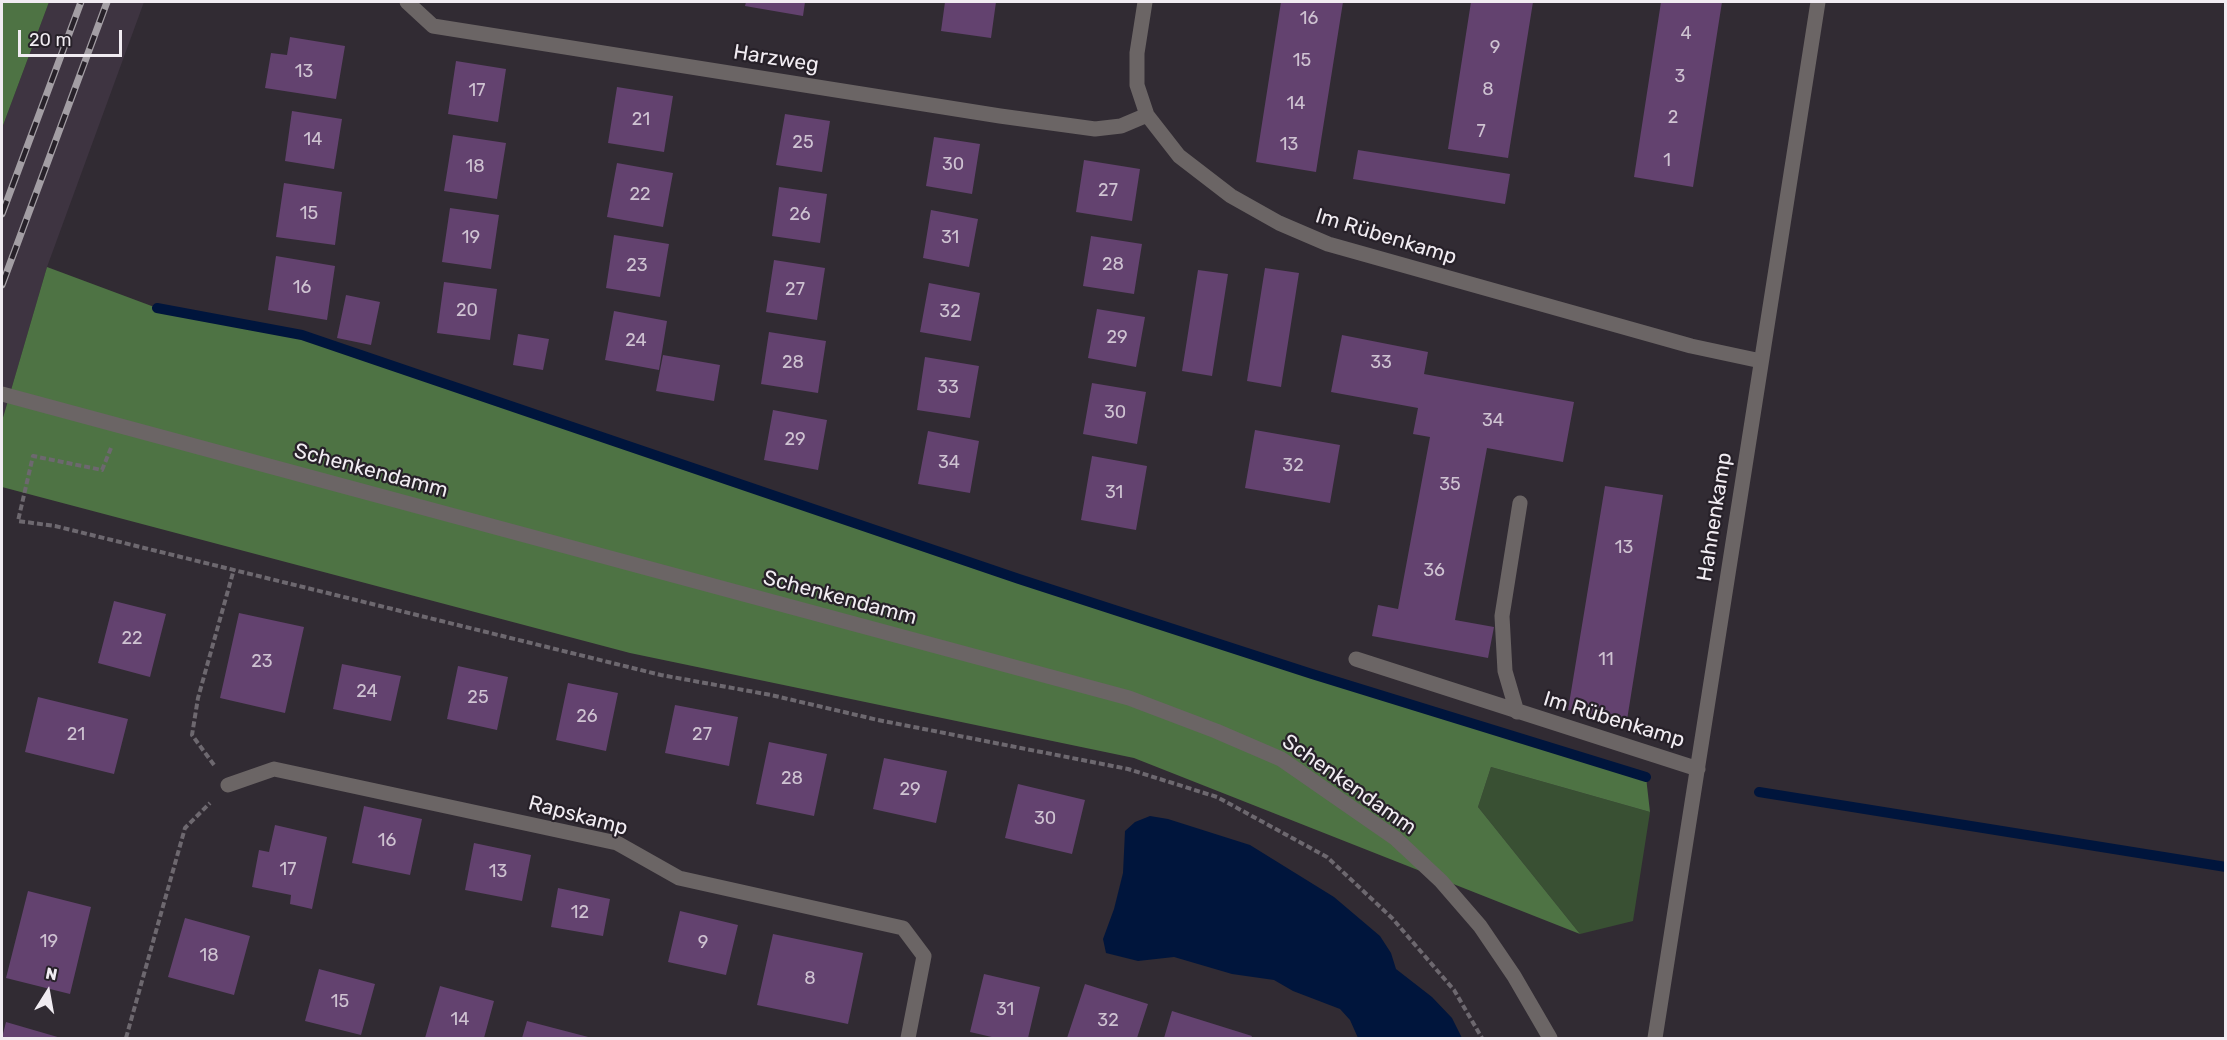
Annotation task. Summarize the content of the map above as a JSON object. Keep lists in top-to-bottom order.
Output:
{
  "streets": {
    "street": [
      "Harzweg",
      "Im Rübenkamp",
      "Schenkendamm",
      "Hahnenkamp",
      "Rapskamp"
    ]
  },
  "crossings": [
    ["Harzweg", "Im Rübenkamp"],
    ["Im Rübenkamp", "Hahnenkamp"]
  ],
  "house_numbers": [
    "16",
    "4",
    "9",
    "15",
    "13",
    "3",
    "8",
    "17",
    "14",
    "2",
    "21",
    "7",
    "14",
    "25",
    "13",
    "1",
    "30",
    "18",
    "27",
    "22",
    "15",
    "26",
    "19",
    "31",
    "28",
    "23",
    "16",
    "27",
    "20",
    "32",
    "29",
    "24",
    "28",
    "33",
    "33",
    "30",
    "34",
    "29",
    "34",
    "32",
    "35",
    "31",
    "13",
    "36",
    "22",
    "11",
    "23",
    "24",
    "25",
    "26",
    "21",
    "27",
    "28",
    "29",
    "30",
    "16",
    "17",
    "13",
    "12",
    "19",
    "9",
    "18",
    "8",
    "15",
    "31",
    "14",
    "32"
  ],
  "scale_bar": "20 m",
  "north": "top"
}
